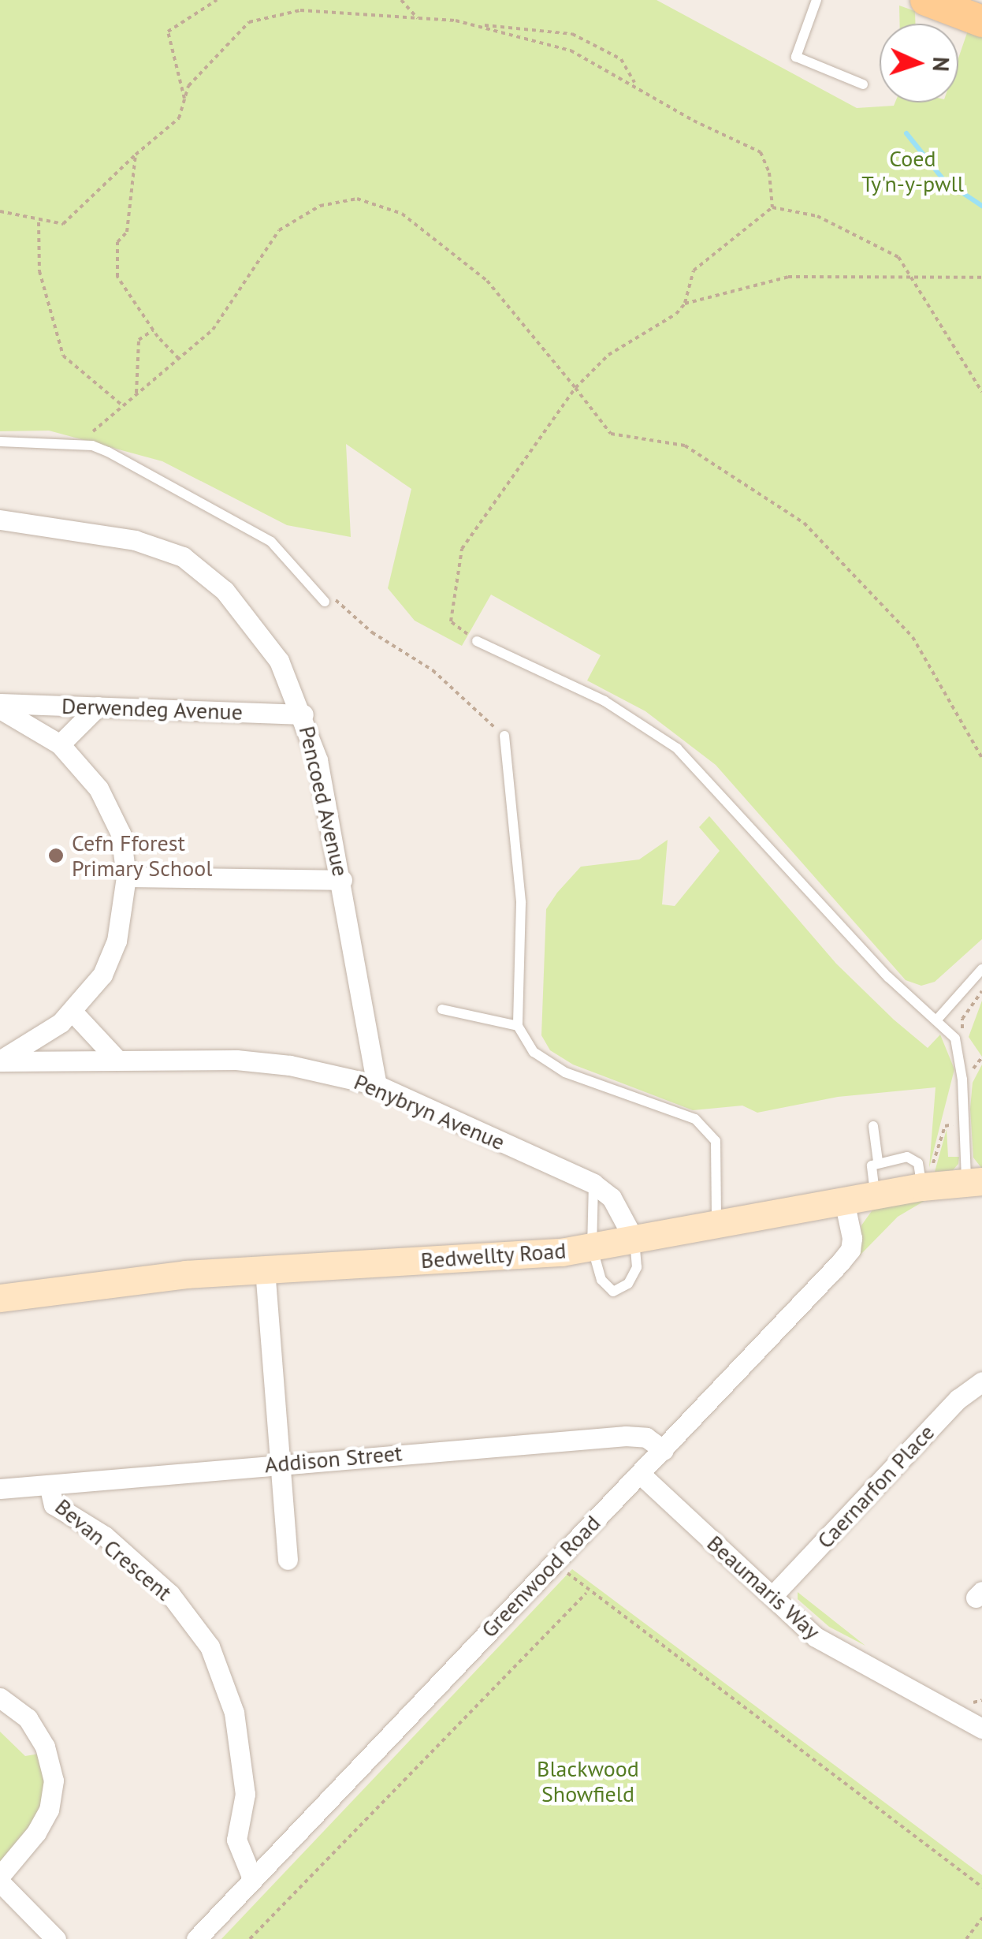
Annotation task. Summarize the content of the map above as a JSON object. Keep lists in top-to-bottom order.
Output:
{
  "streets": {
    "street": [
      "Derwendeg Avenue",
      "Pencoed Avenue",
      "Penybryn Avenue",
      "Bedwellty Road",
      "Addison Street",
      "Caernarfon Place",
      "Bevan Crescent",
      "Greenwood Road",
      "Beaumaris Way"
    ]
  },
  "crossings": [
    ["Derwendeg Avenue", "Pencoed Avenue"],
    ["Pencoed Avenue", "Penybryn Avenue"],
    ["Penybryn Avenue", "Bedwellty Road"],
    ["Bedwellty Road", "Greenwood Road"],
    ["Addison Street", "Bevan Crescent"],
    ["Addison Street", "Greenwood Road"],
    ["Caernarfon Place", "Beaumaris Way"],
    ["Bevan Crescent", "Greenwood Road"],
    ["Greenwood Road", "Beaumaris Way"]
  ],
  "parks": ["Coed Ty'n-y-pwll", "Blackwood Showfield"],
  "places": ["Cefn Fforest Primary School"],
  "north": "right"
}
